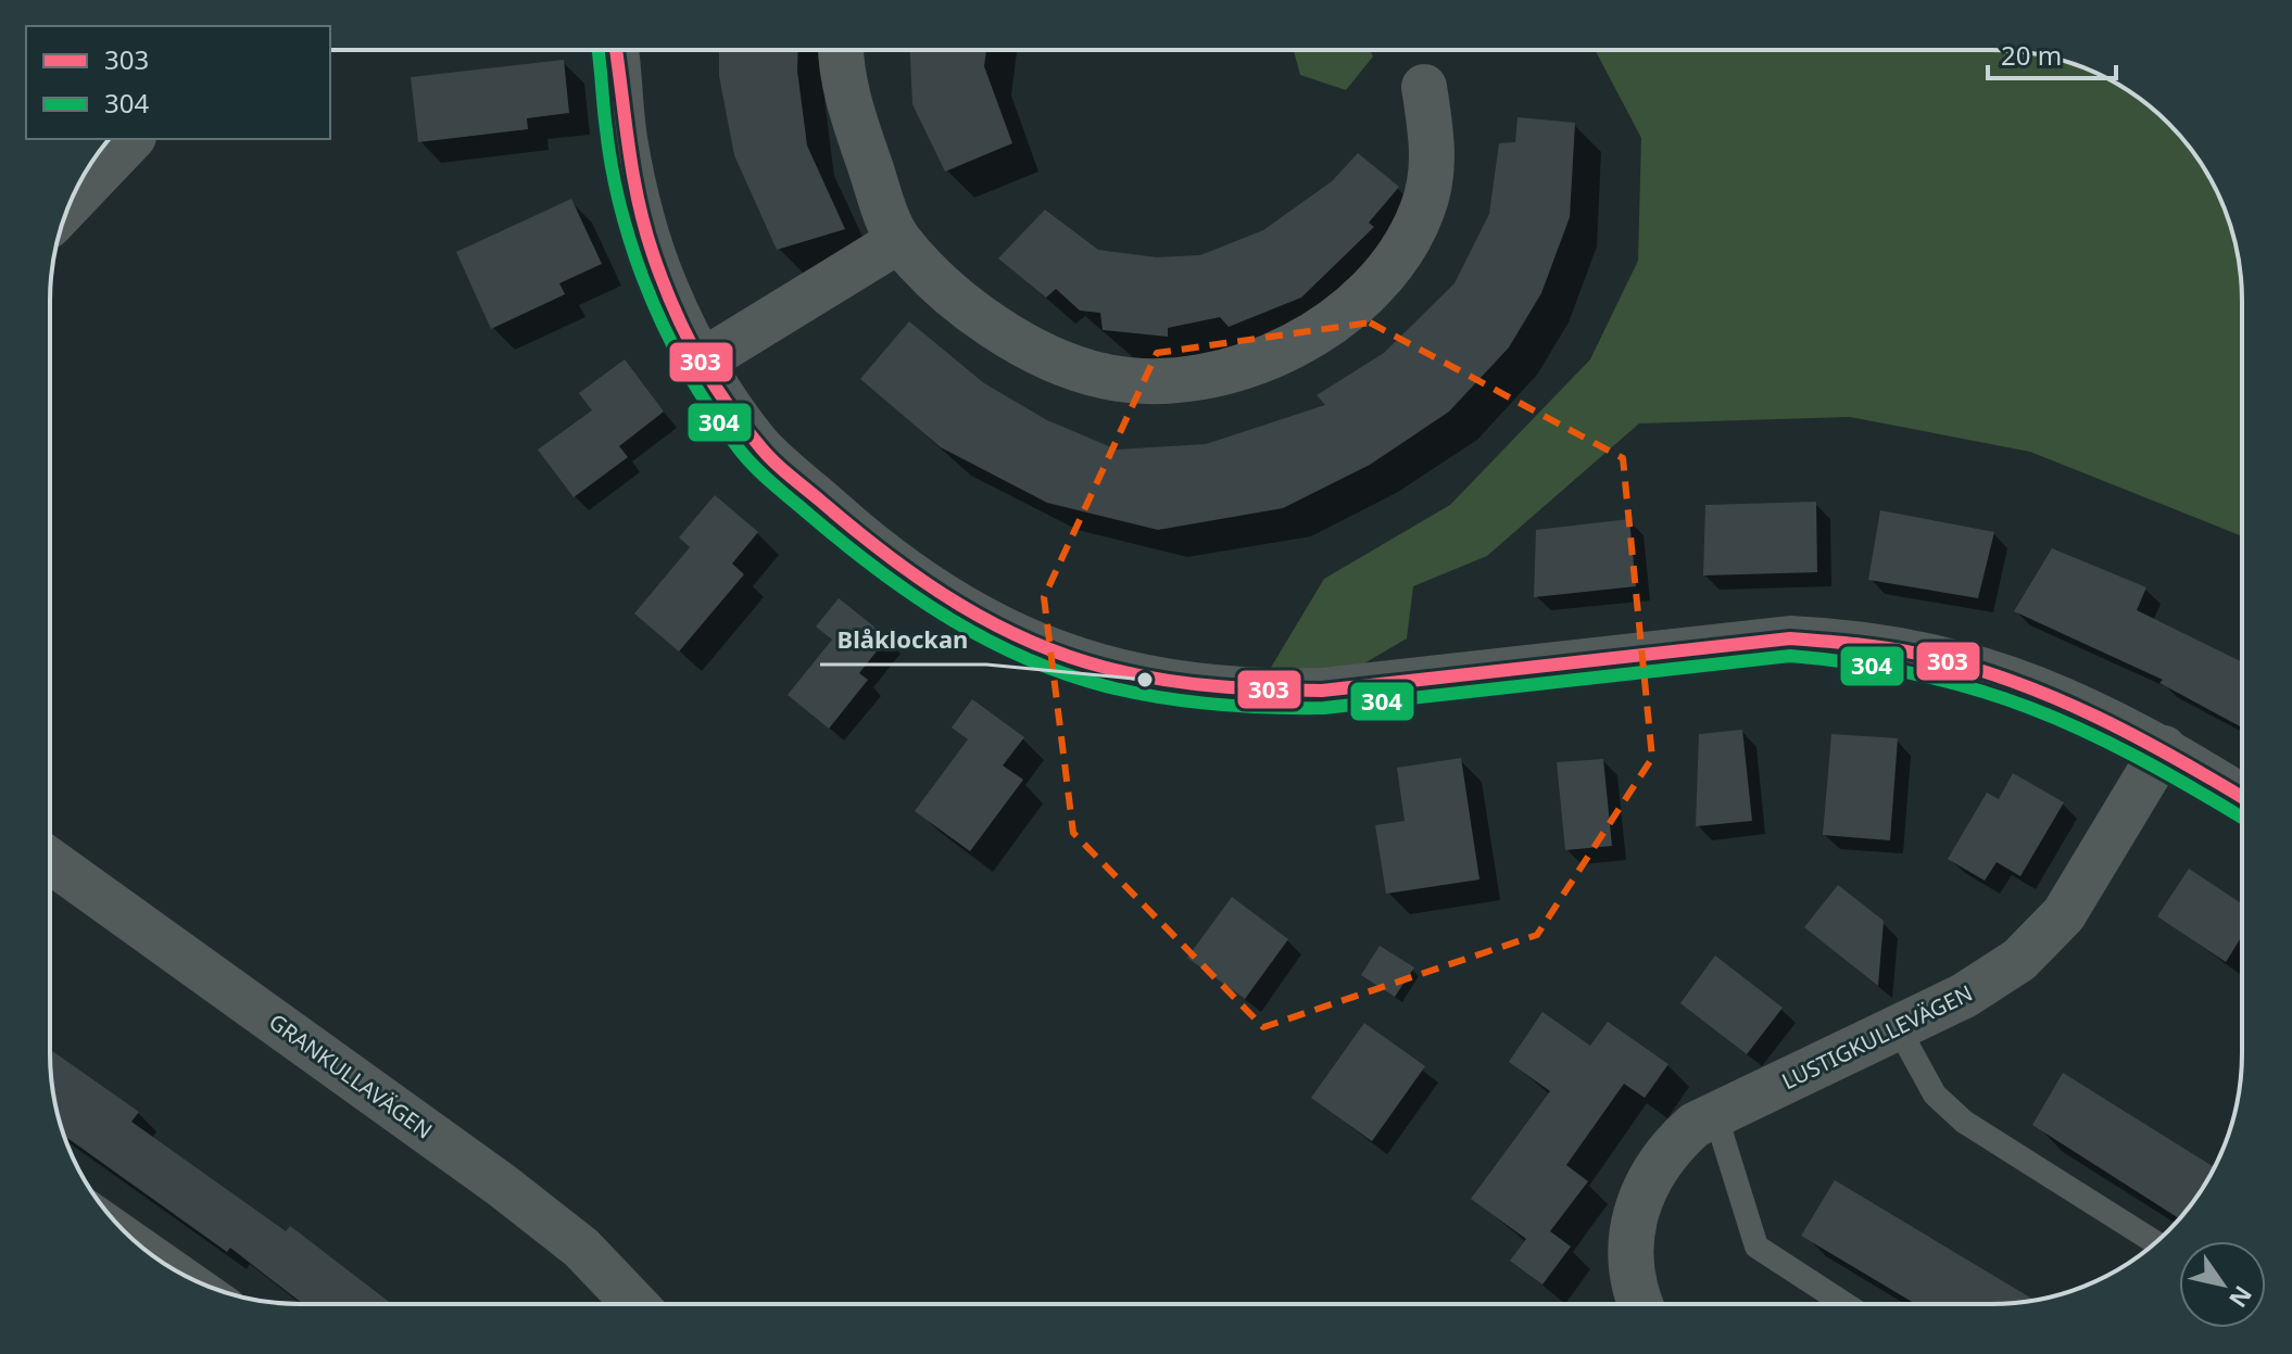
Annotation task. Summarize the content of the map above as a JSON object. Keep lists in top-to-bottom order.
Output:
{
  "streets": {
    "street": ["LUSTIGKULLEVÄGEN", "GRANKULLAVÄGEN"]
  },
  "places": ["Blåklockan"],
  "lines": ["transit line 303", "transit line 304"],
  "legend": ["303", "304"],
  "scale_bar": "20 m",
  "north": "bottom right"
}
